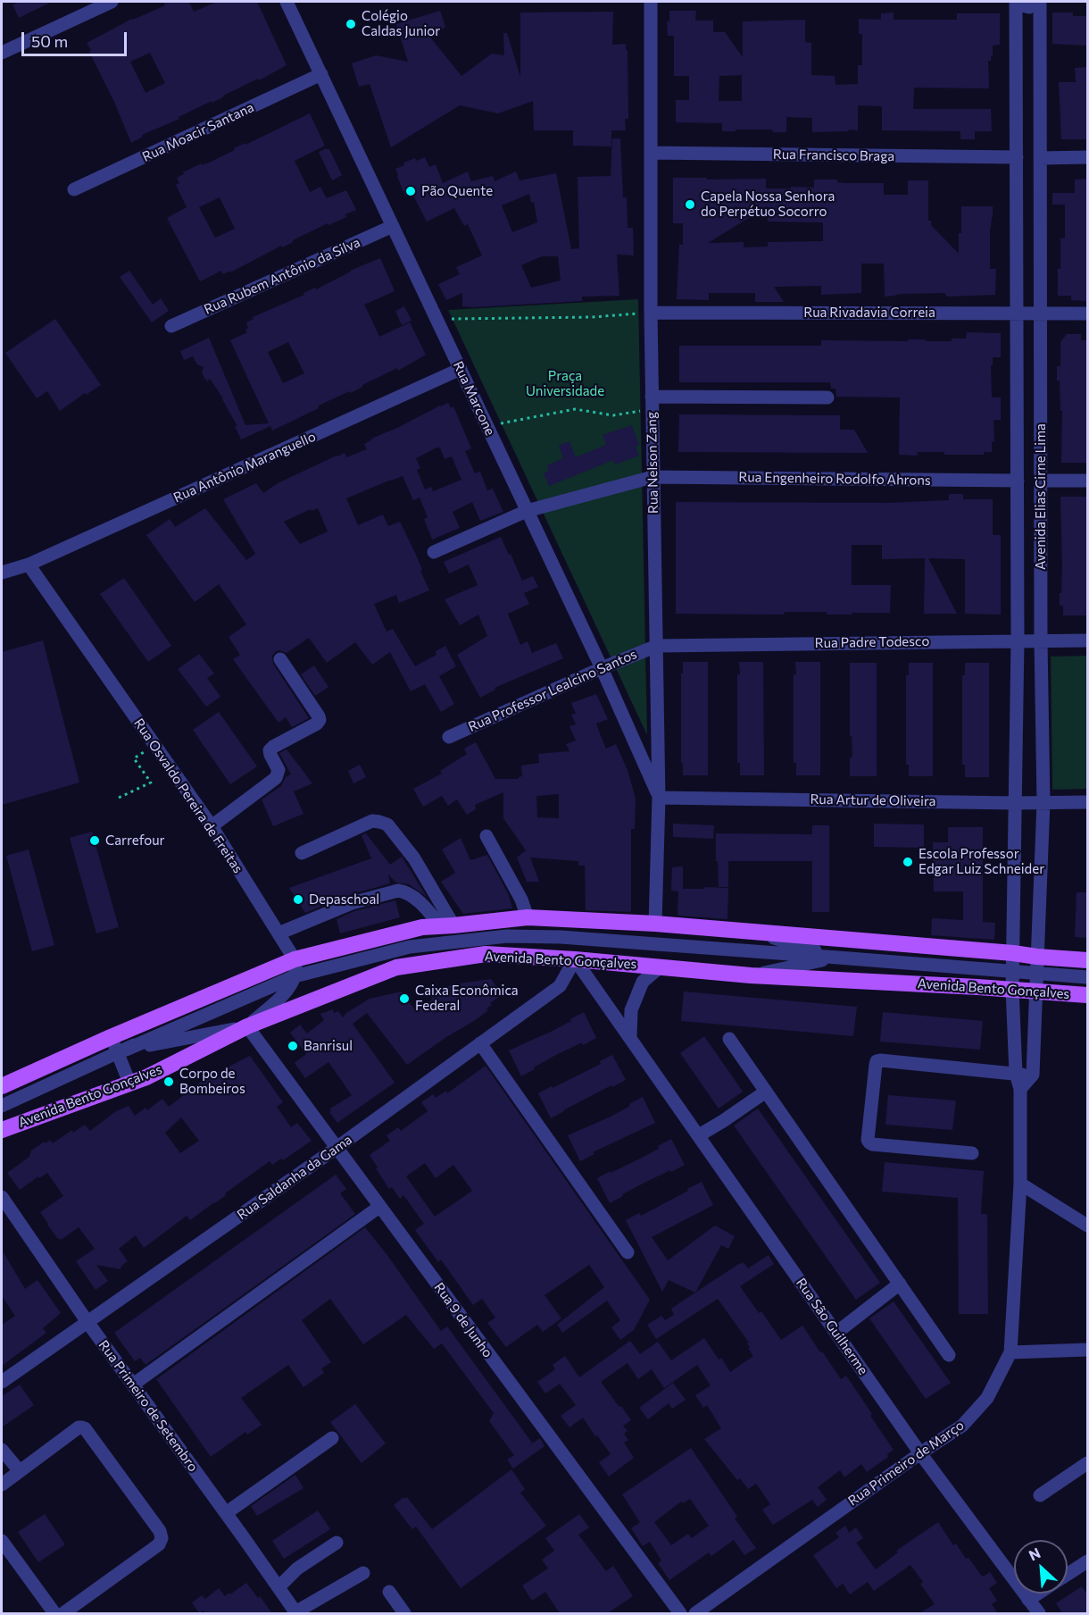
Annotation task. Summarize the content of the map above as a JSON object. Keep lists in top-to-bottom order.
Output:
{
  "streets": {
    "main road": ["Avenida Bento Gonçalves"],
    "street": [
      "Rua Moacir Santana",
      "Rua Francisco Braga",
      "Rua Rubem Antônio da Silva",
      "Rua Rivadavia Correia",
      "Rua Marcone",
      "Rua Nelson Zang",
      "Rua Antônio Maranguello",
      "Rua Engenheiro Rodolfo Ahrons",
      "Avenida Elias Cirne Lima",
      "Rua Padre Todesco",
      "Rua Professor Lealcino Santos",
      "Rua Osvaldo Pereira de Freitas",
      "Rua Artur de Oliveira",
      "Rua Saldanha da Gama",
      "Rua 9 de Junho",
      "Rua São Guilherme",
      "Rua Primeiro de Setembro",
      "Rua Primeiro de Março"
    ]
  },
  "crossings": [
    ["Rua Moacir Santana", "Rua Marcone"],
    ["Rua Francisco Braga", "Rua Nelson Zang"],
    ["Rua Francisco Braga", "Avenida Elias Cirne Lima"],
    ["Rua Rubem Antônio da Silva", "Rua Marcone"],
    ["Rua Rivadavia Correia", "Rua Nelson Zang"],
    ["Rua Rivadavia Correia", "Avenida Elias Cirne Lima"],
    ["Rua Marcone", "Rua Nelson Zang"],
    ["Rua Marcone", "Rua Antônio Maranguello"],
    ["Rua Marcone", "Rua Engenheiro Rodolfo Ahrons"],
    ["Rua Marcone", "Rua Professor Lealcino Santos"],
    ["Rua Marcone", "Rua Artur de Oliveira"],
    ["Rua Nelson Zang", "Rua Engenheiro Rodolfo Ahrons"],
    ["Rua Nelson Zang", "Rua Padre Todesco"],
    ["Rua Nelson Zang", "Rua Professor Lealcino Santos"],
    ["Rua Nelson Zang", "Rua Artur de Oliveira"],
    ["Rua Antônio Maranguello", "Rua Osvaldo Pereira de Freitas"],
    ["Rua Engenheiro Rodolfo Ahrons", "Avenida Elias Cirne Lima"],
    ["Avenida Elias Cirne Lima", "Rua Padre Todesco"],
    ["Avenida Elias Cirne Lima", "Rua Artur de Oliveira"],
    ["Avenida Elias Cirne Lima", "Avenida Bento Gonçalves"],
    ["Avenida Elias Cirne Lima", "Rua Primeiro de Março"],
    ["Rua Padre Todesco", "Rua Professor Lealcino Santos"],
    ["Avenida Bento Gonçalves", "Rua Saldanha da Gama"],
    ["Avenida Bento Gonçalves", "Rua 9 de Junho"],
    ["Avenida Bento Gonçalves", "Rua São Guilherme"],
    ["Avenida Bento Gonçalves", "Rua Primeiro de Março"],
    ["Rua Saldanha da Gama", "Rua 9 de Junho"],
    ["Rua Saldanha da Gama", "Rua São Guilherme"],
    ["Rua Saldanha da Gama", "Rua Primeiro de Setembro"],
    ["Rua São Guilherme", "Rua Primeiro de Março"]
  ],
  "parks": ["Praça Universidade"],
  "places": [
    "Colégio Caldas Junior",
    "Pão Quente",
    "Capela Nossa Senhora do Perpétuo Socorro",
    "Carrefour",
    "Escola Professor Edgar Luiz Schneider",
    "Depaschoal",
    "Caixa Econômica Federal",
    "Banrisul",
    "Corpo de Bombeiros"
  ],
  "scale_bar": "50 m",
  "north": "top left"
}
